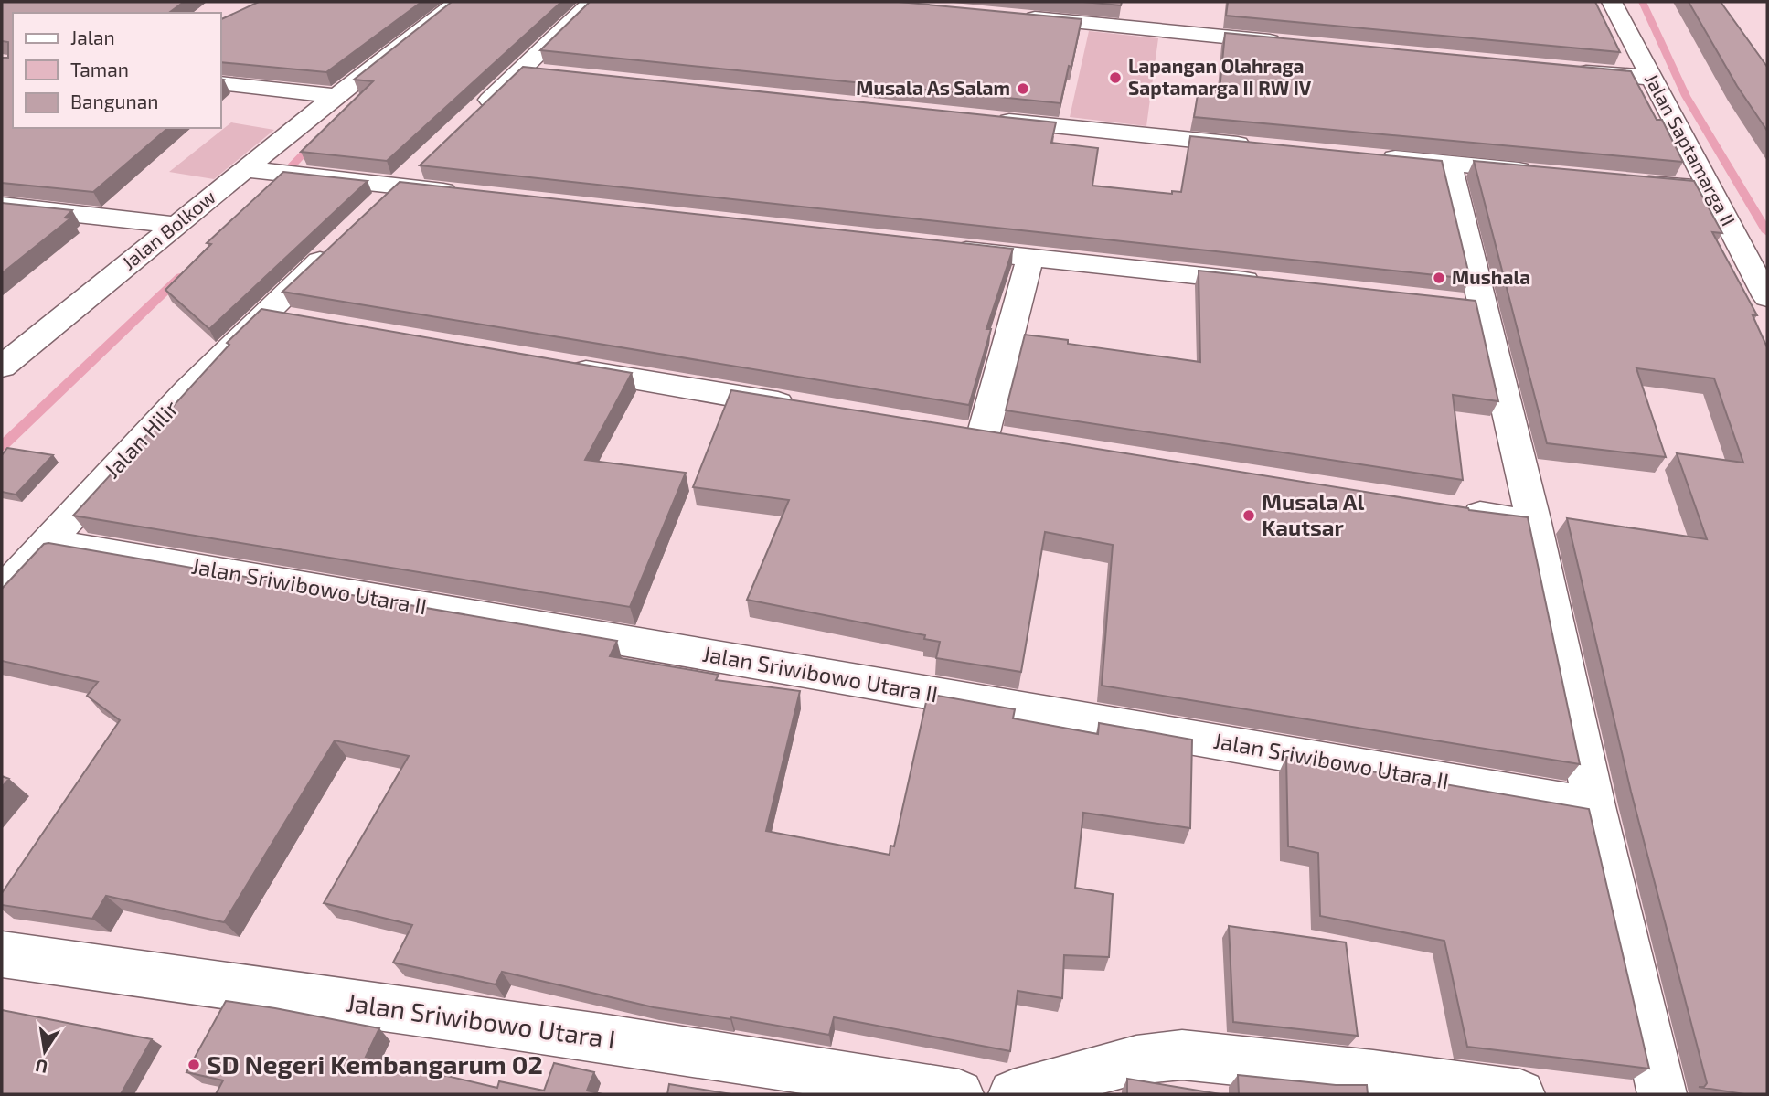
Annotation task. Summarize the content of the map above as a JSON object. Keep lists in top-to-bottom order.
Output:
{
  "streets": {
    "street": [
      "Jalan Saptamarga II",
      "Jalan Bolkow",
      "Jalan Hilir",
      "Jalan Sriwibowo Utara II",
      "Jalan Sriwibowo Utara I"
    ]
  },
  "crossings": [
    ["Jalan Hilir", "Jalan Sriwibowo Utara II"]
  ],
  "places": [
    "Lapangan Olahraga Saptamarga II RW IV",
    "Musala As Salam",
    "Mushala",
    "Musala Al Kautsar",
    "SD Negeri Kembangarum 02"
  ],
  "legend": ["Jalan", "Taman", "Bangunan"],
  "north": "bottom"
}
